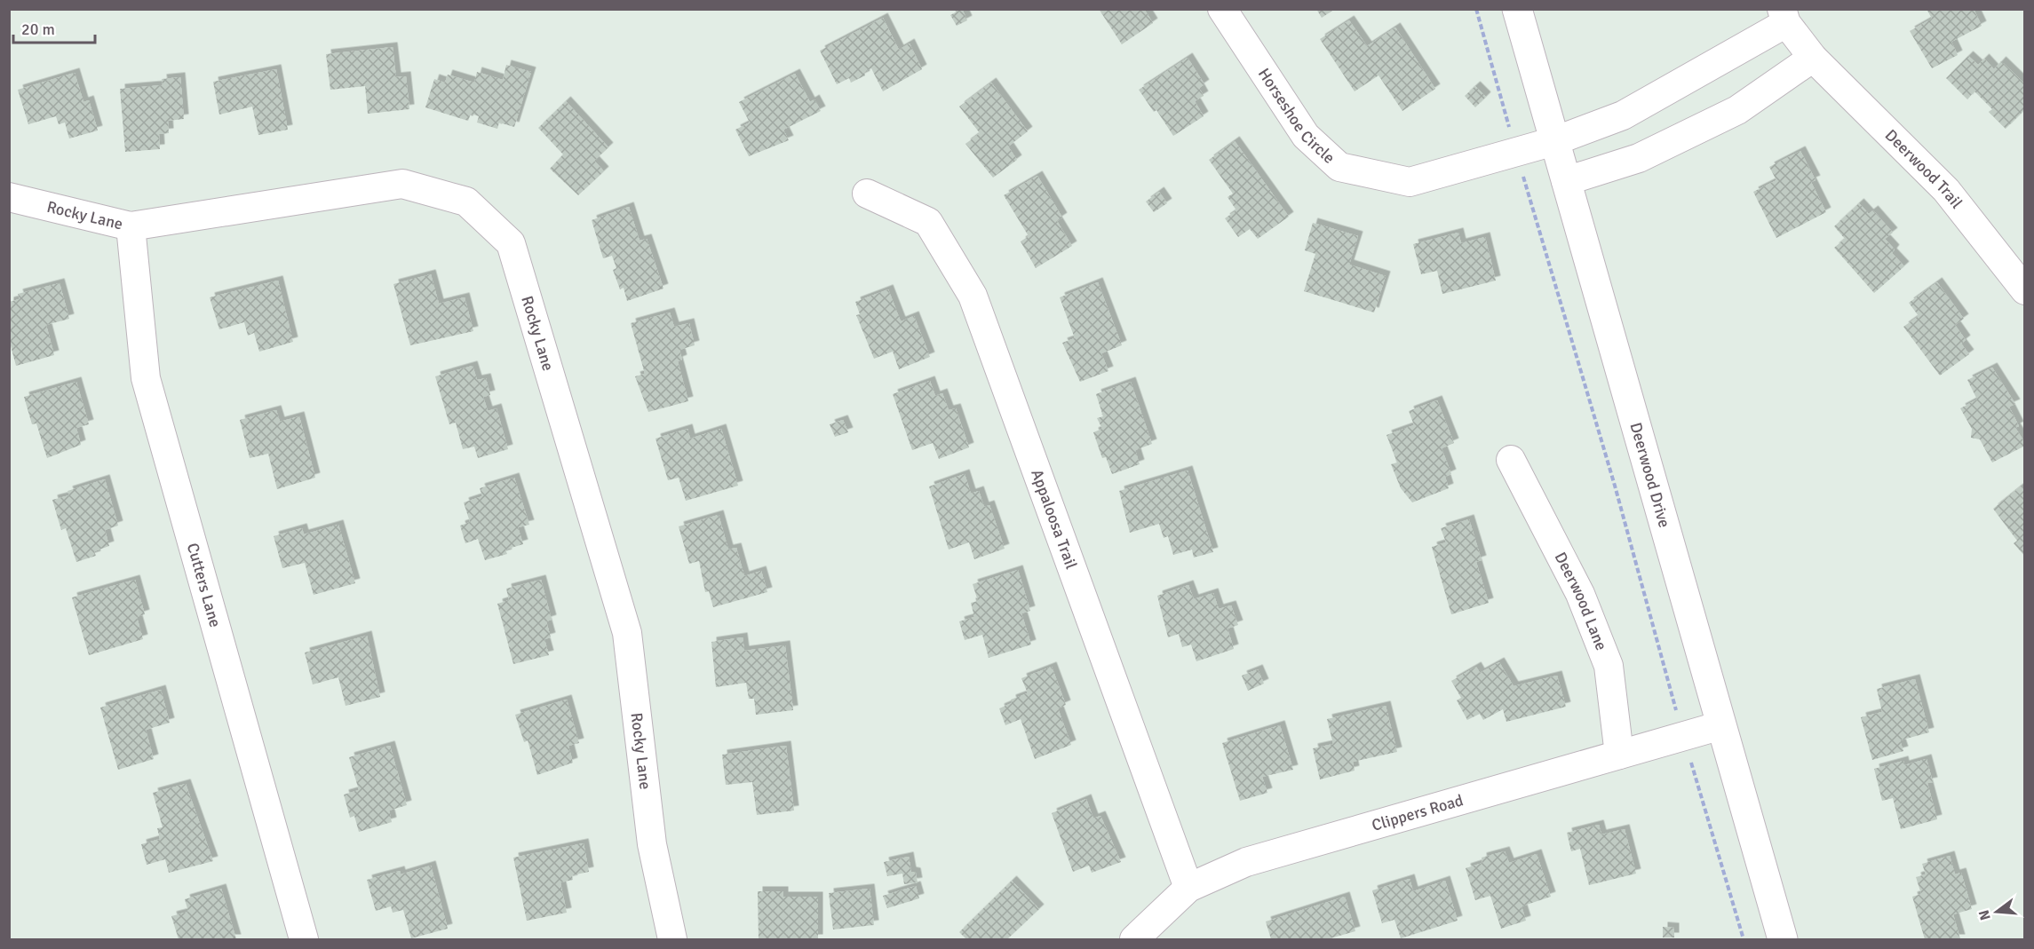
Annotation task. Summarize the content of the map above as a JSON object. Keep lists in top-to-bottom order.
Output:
{
  "streets": {
    "street": [
      "Horseshoe Circle",
      "Deerwood Trail",
      "Rocky Lane",
      "Deerwood Drive",
      "Appaloosa Trail",
      "Cutters Lane",
      "Deerwood Lane",
      "Clippers Road"
    ]
  },
  "crossings": [
    ["Horseshoe Circle", "Deerwood Trail"],
    ["Horseshoe Circle", "Deerwood Drive"],
    ["Deerwood Trail", "Deerwood Drive"],
    ["Rocky Lane", "Cutters Lane"],
    ["Deerwood Drive", "Clippers Road"],
    ["Appaloosa Trail", "Clippers Road"],
    ["Deerwood Lane", "Clippers Road"]
  ],
  "scale_bar": "20 m",
  "north": "left"
}
